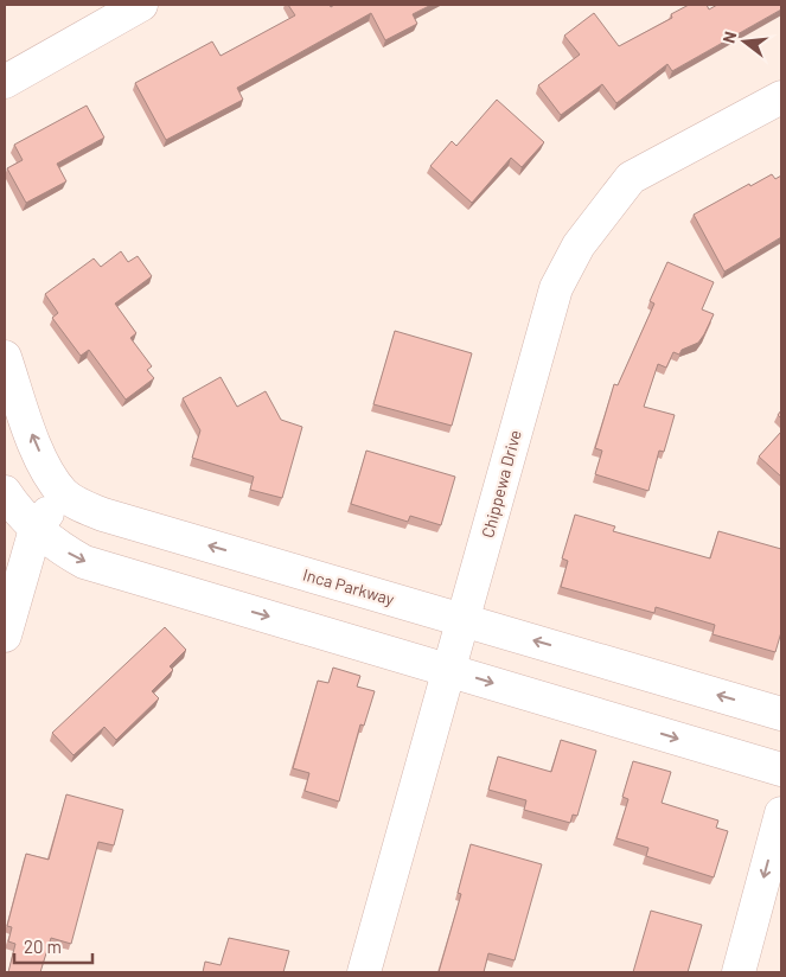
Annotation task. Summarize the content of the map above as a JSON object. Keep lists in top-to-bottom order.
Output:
{
  "streets": {
    "street": ["Chippewa Drive", "Inca Parkway"]
  },
  "crossings": [
    ["Chippewa Drive", "Inca Parkway"]
  ],
  "scale_bar": "20 m",
  "north": "left"
}
